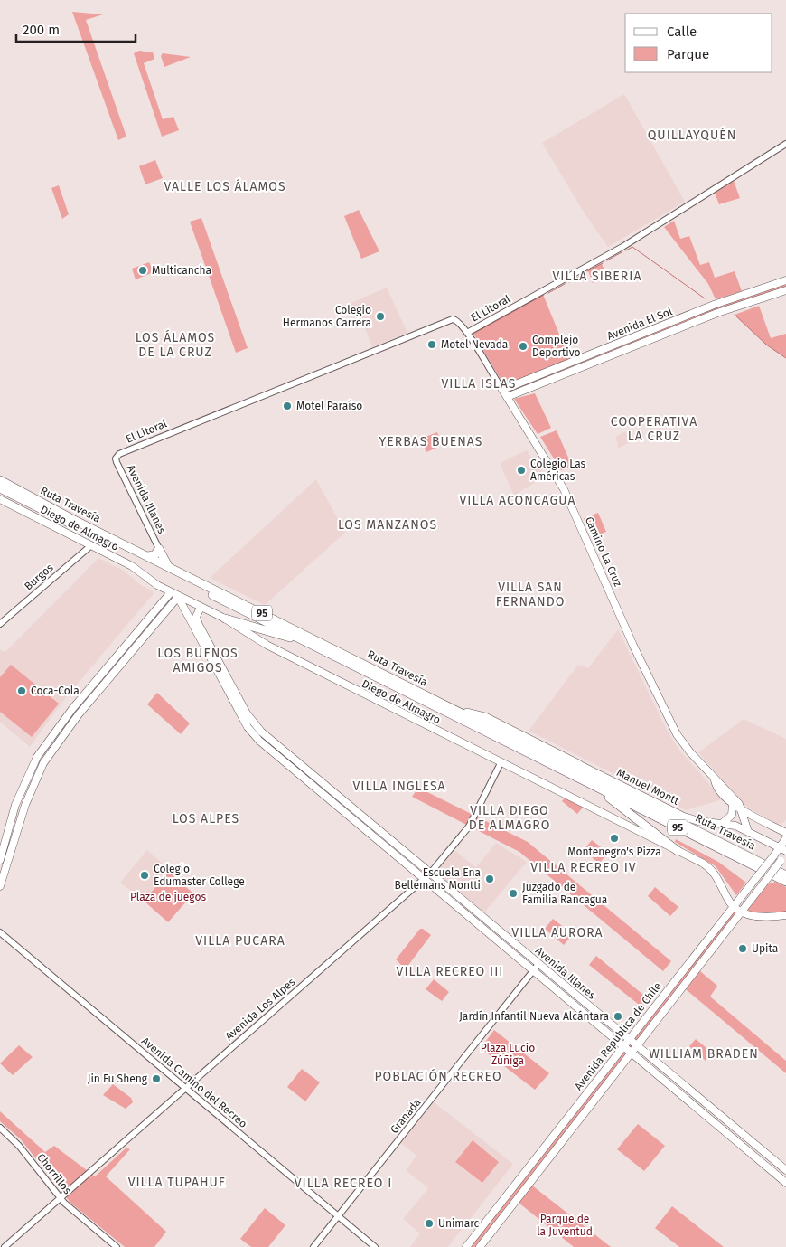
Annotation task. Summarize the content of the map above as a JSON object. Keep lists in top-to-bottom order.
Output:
{
  "streets": {
    "highway": ["Ruta Travesía", "95"],
    "main road": [
      "Avenida El Sol",
      "Avenida Illanes",
      "Diego de Almagro",
      "Camino La Cruz",
      "Manuel Montt",
      "Avenida República de Chile"
    ],
    "street": [
      "El Litoral",
      "Burgos",
      "Avenida Los Alpes",
      "Avenida Camino del Recreo",
      "Granada",
      "Chorrillos"
    ]
  },
  "crossings": [
    ["El Litoral", "Avenida Illanes"],
    ["El Litoral", "Camino La Cruz"],
    ["Avenida El Sol", "Camino La Cruz"],
    ["Avenida Illanes", "Diego de Almagro"],
    ["Avenida Illanes", "Avenida Los Alpes"],
    ["Avenida Illanes", "Avenida República de Chile"],
    ["Avenida Illanes", "Granada"],
    ["Diego de Almagro", "Burgos"],
    ["Diego de Almagro", "Avenida Los Alpes"],
    ["Diego de Almagro", "Avenida República de Chile"],
    ["Manuel Montt", "Avenida República de Chile"],
    ["Avenida Los Alpes", "Avenida Camino del Recreo"],
    ["Avenida Los Alpes", "Chorrillos"],
    ["Avenida Camino del Recreo", "Granada"]
  ],
  "districts": [
    "QUILLAYQUÉN",
    "VALLE LOS ÁLAMOS",
    "VILLA SIBERIA",
    "LOS ÁLAMOS DE LA CRUZ",
    "VILLA ISLAS",
    "COOPERATIVA LA CRUZ",
    "YERBAS BUENAS",
    "VILLA ACONCAGUA",
    "LOS MANZANOS",
    "VILLA SAN FERNANDO",
    "LOS BUENOS AMIGOS",
    "VILLA INGLESA",
    "VILLA DIEGO DE ALMAGRO",
    "LOS ALPES",
    "VILLA RECREO IV",
    "VILLA AURORA",
    "VILLA PUCARA",
    "VILLA RECREO III",
    "WILLIAM BRADEN",
    "POBLACIÓN RECREO",
    "VILLA TUPAHUE",
    "VILLA RECREO I"
  ],
  "parks": ["Plaza de juegos", "Plaza Lucio Zúñiga", "Parque de la Juventud"],
  "places": [
    "Multicancha",
    "Colegio Hermanos Carrera",
    "Motel Nevada",
    "Complejo Deportivo",
    "Motel Paraíso",
    "Colegio Las Américas",
    "Coca-Cola",
    "Montenegro's Pizza",
    "Colegio Edumaster College",
    "Escuela Ena Bellemans Montti",
    "Juzgado de Familia Rancagua",
    "Upita",
    "Jardín Infantil Nueva Alcántara",
    "Jin Fu Sheng",
    "Unimarc"
  ],
  "legend": ["Calle", "Parque"],
  "scale_bar": "200 m"
}
